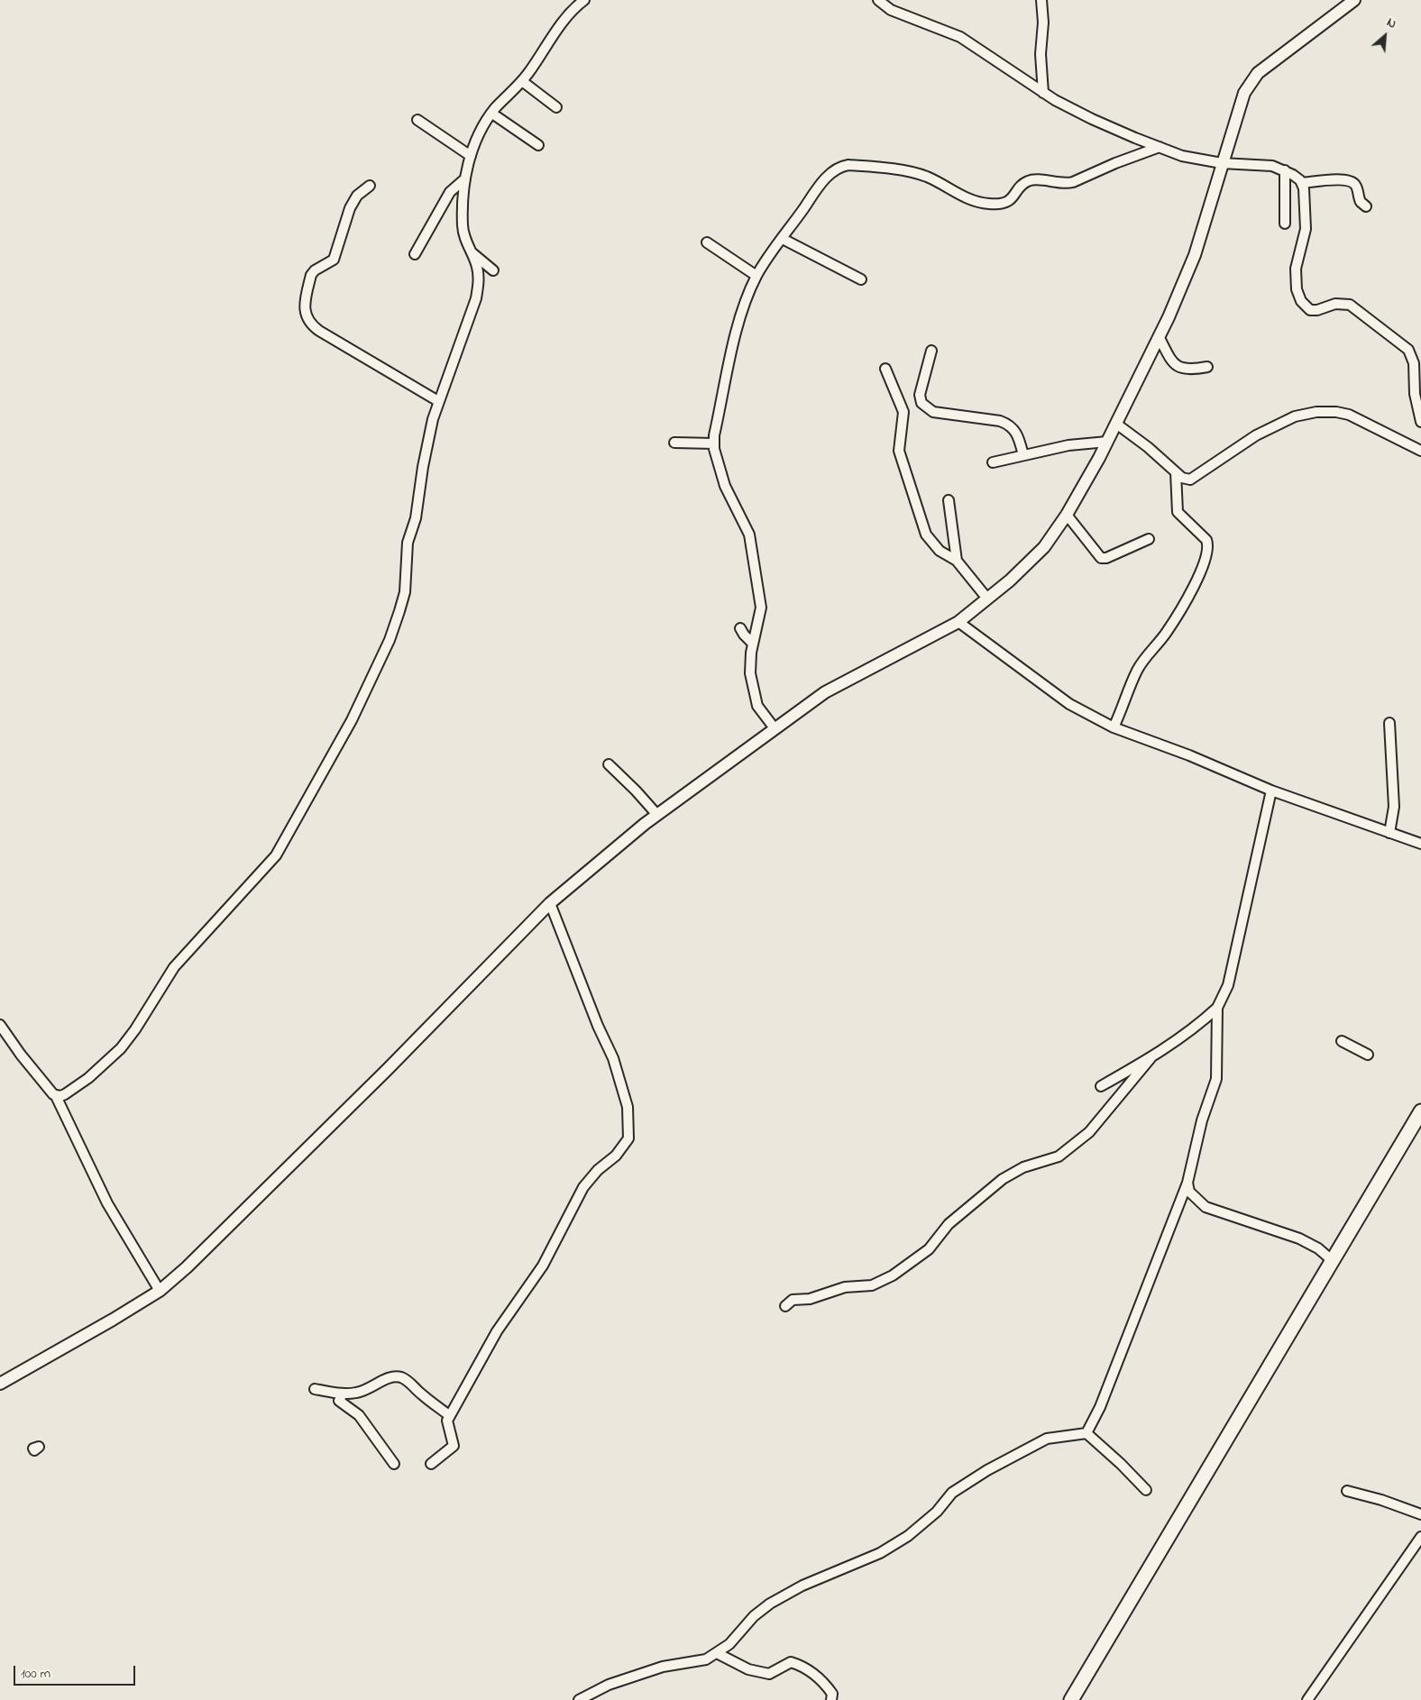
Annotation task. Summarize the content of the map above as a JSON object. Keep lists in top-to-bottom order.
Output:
{
  "scale_bar": "100 m",
  "north": "top right"
}
